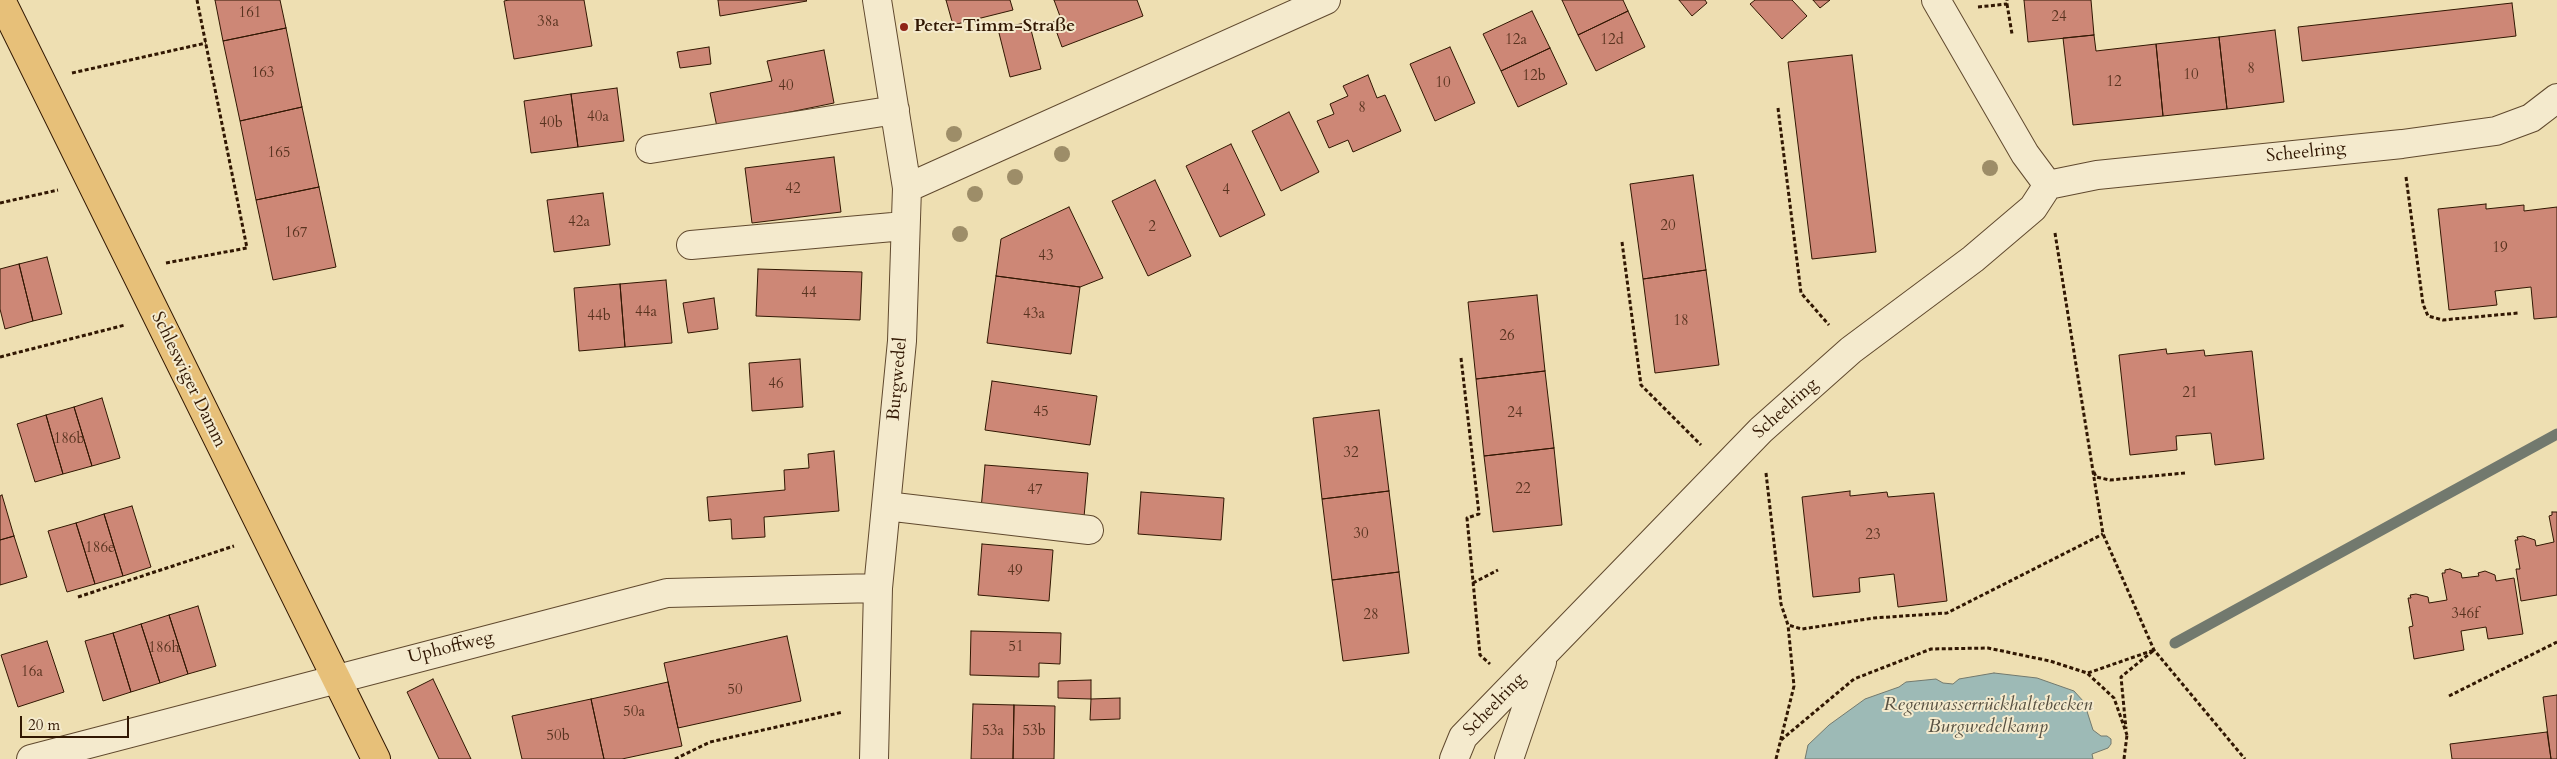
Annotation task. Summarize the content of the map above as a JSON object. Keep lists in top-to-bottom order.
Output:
{
  "streets": {
    "main road": ["Schleswiger Damm"],
    "street": ["Scheelring", "Burgwedel", "Uphoffweg"]
  },
  "crossings": [
    ["Burgwedel", "Uphoffweg"],
    ["Schleswiger Damm", "Uphoffweg"]
  ],
  "water": ["Regenwasserrückhaltebecken Burgwedelkamp"],
  "places": ["Peter-Timm-Straße"],
  "house_numbers": [
    "161",
    "24",
    "38a",
    "12a",
    "12d",
    "8",
    "163",
    "10",
    "12b",
    "12",
    "10",
    "40",
    "8",
    "40a",
    "40b",
    "165",
    "42",
    "4",
    "42a",
    "20",
    "2",
    "167",
    "19",
    "43",
    "44",
    "44a",
    "43a",
    "44b",
    "18",
    "26",
    "46",
    "21",
    "45",
    "24",
    "186b",
    "32",
    "22",
    "47",
    "30",
    "23",
    "186e",
    "49",
    "346f",
    "28",
    "51",
    "186h",
    "16a",
    "50",
    "50a",
    "53a",
    "53b",
    "50b"
  ],
  "scale_bar": "20 m"
}
